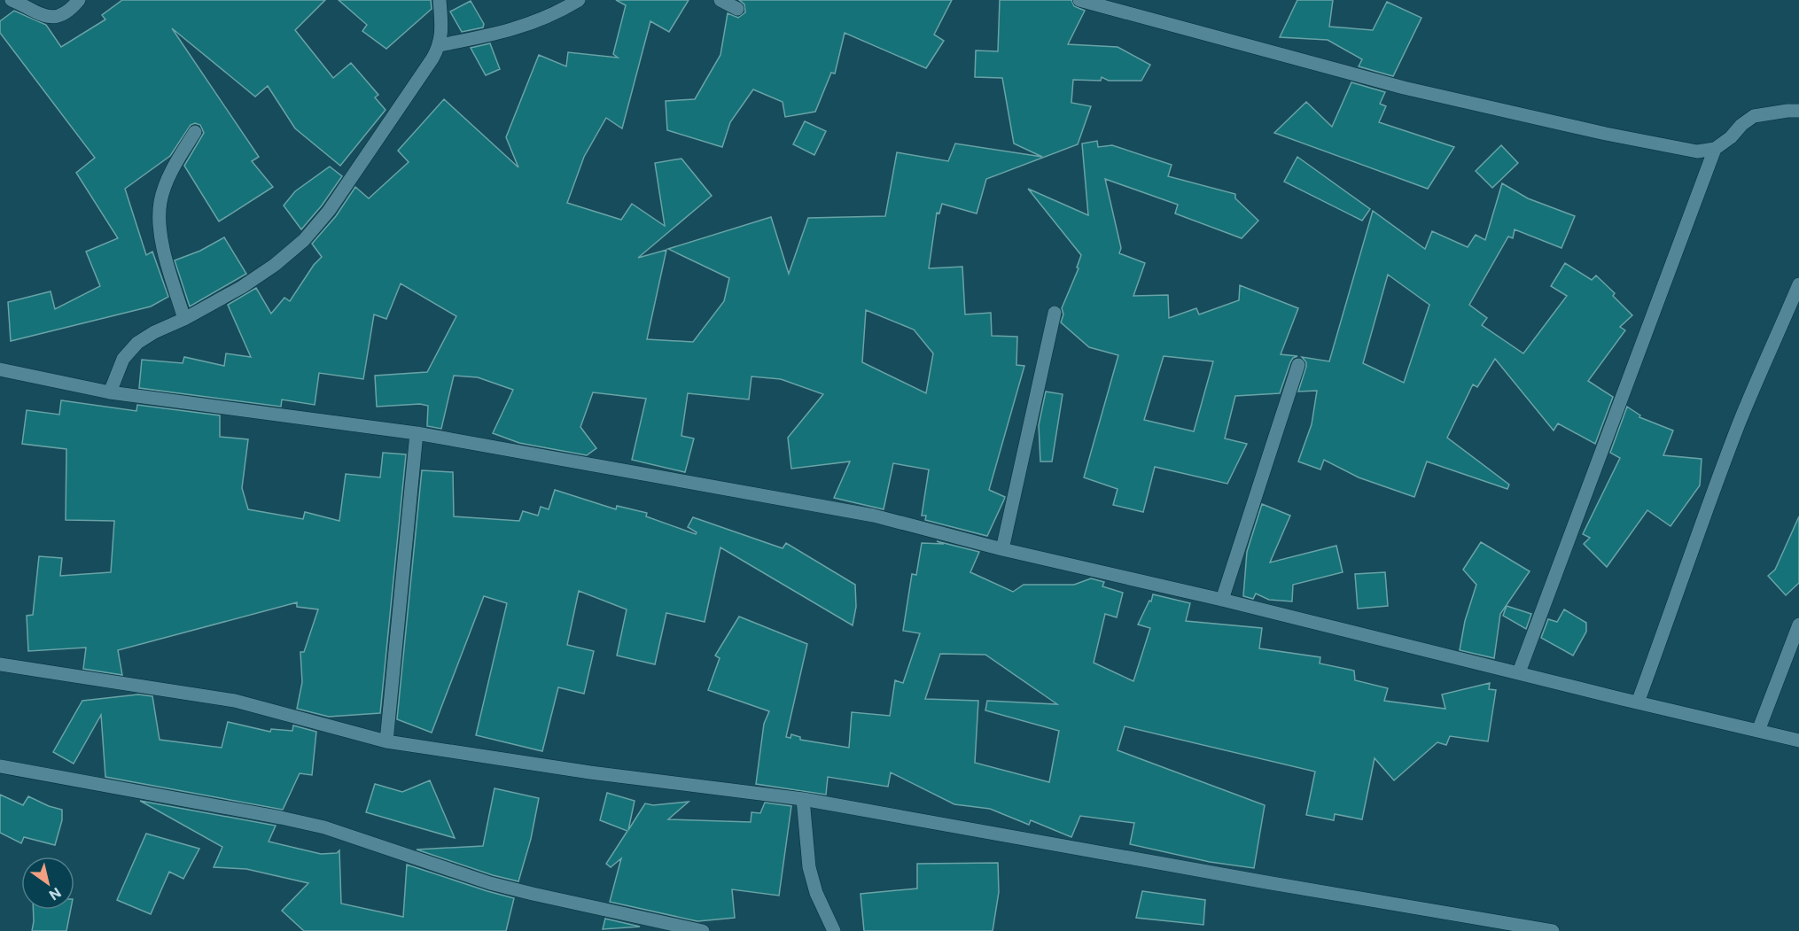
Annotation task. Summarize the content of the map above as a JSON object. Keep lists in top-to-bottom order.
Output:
{
  "north": "bottom right"
}
